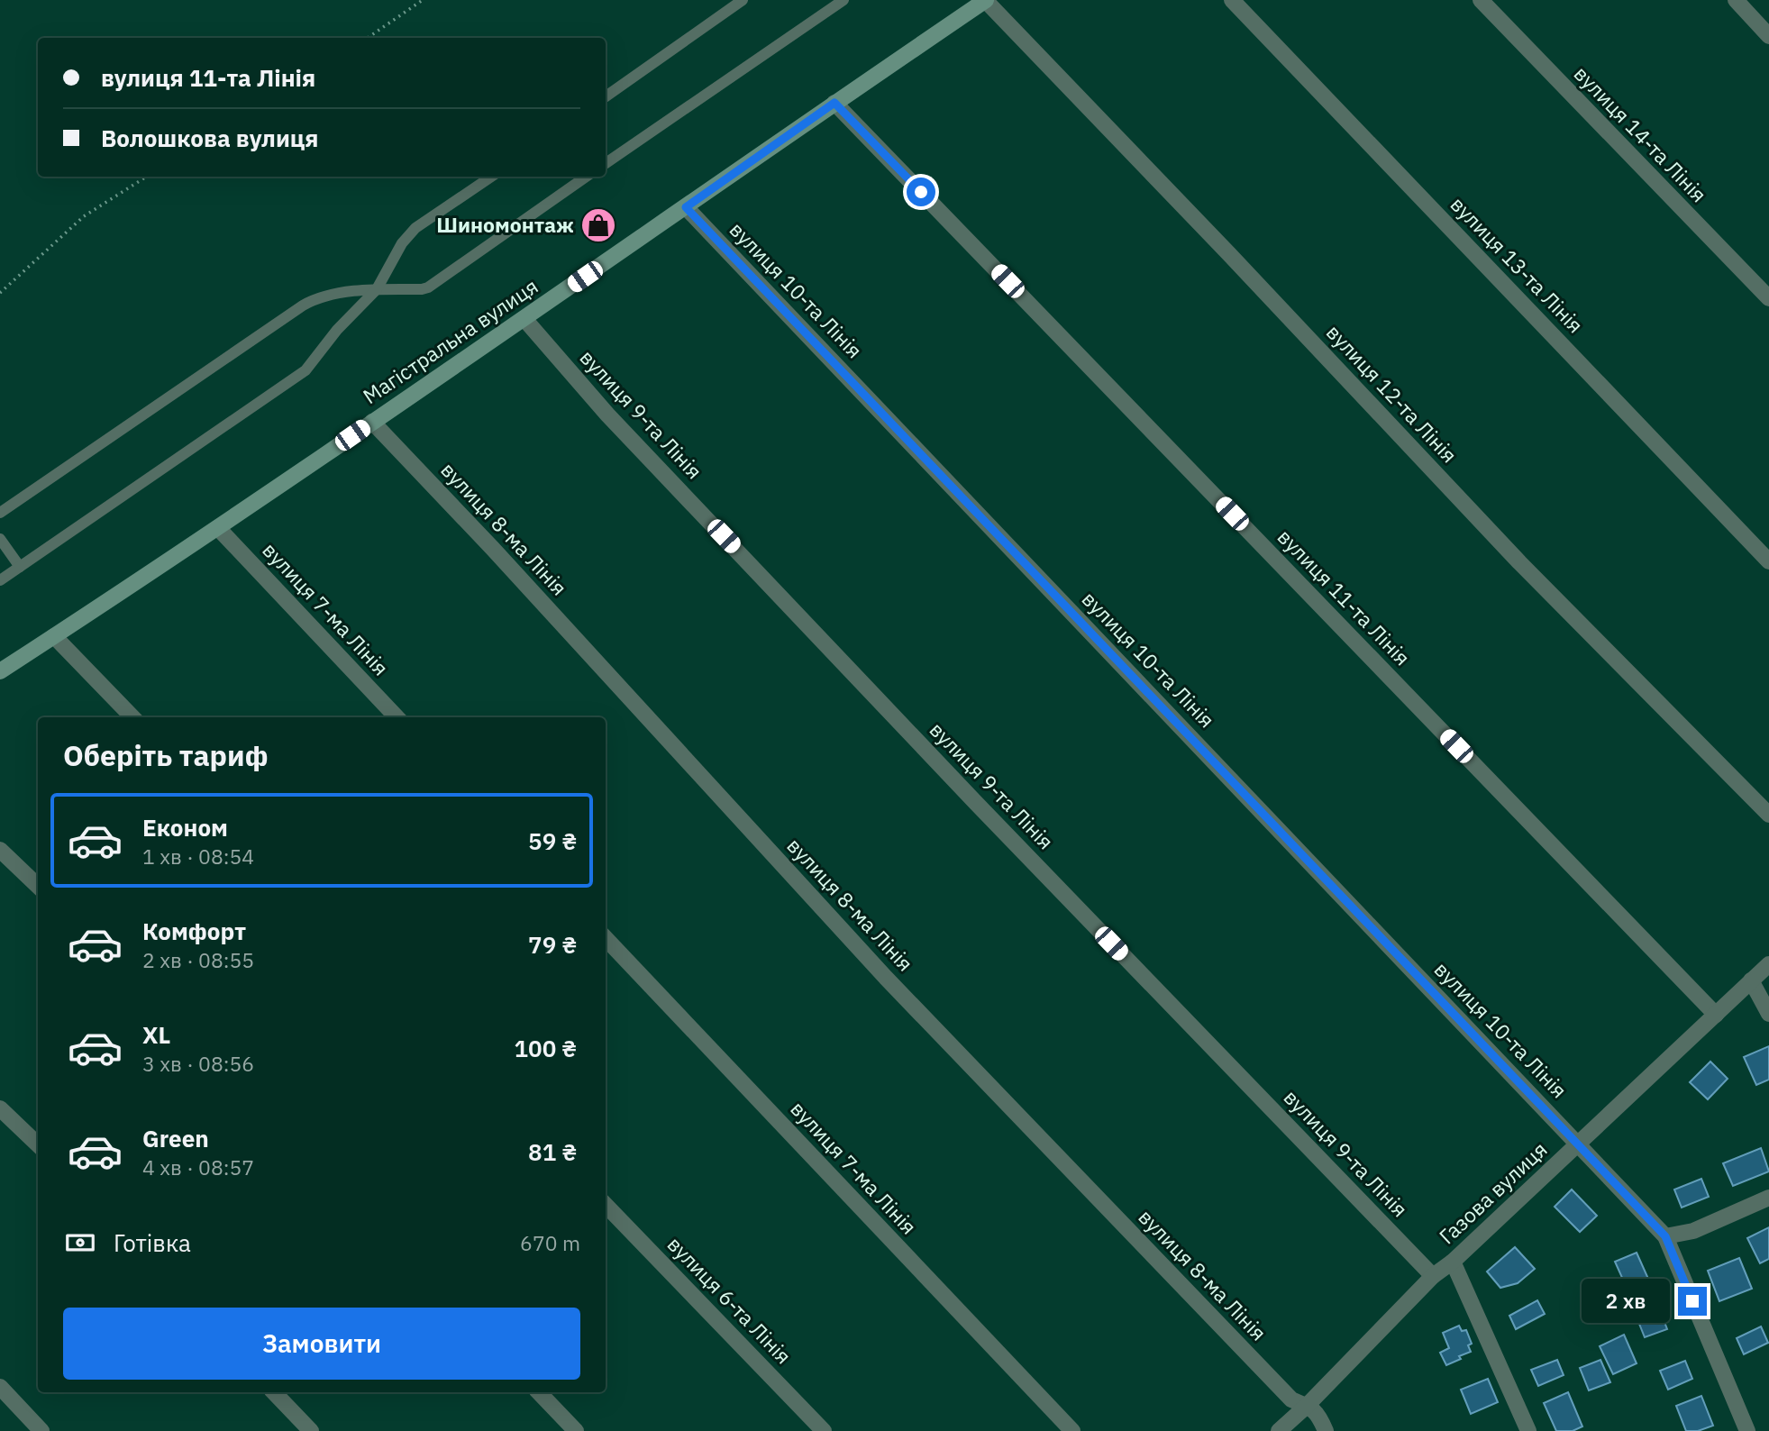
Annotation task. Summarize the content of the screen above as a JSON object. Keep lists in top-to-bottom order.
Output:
{
  "streets": {
    "street": [
      "вулиця 14-та Лінія",
      "вулиця 13-та Лінія",
      "вулиця 10-та Лінія",
      "Магістральна вулиця",
      "вулиця 12-та Лінія",
      "вулиця 9-та Лінія",
      "вулиця 8-ма Лінія",
      "вулиця 11-та Лінія",
      "вулиця 7-ма Лінія",
      "Газова вулиця",
      "вулиця 6-та Лінія"
    ]
  },
  "crossings": [
    ["вулиця 10-та Лінія", "Магістральна вулиця"],
    ["вулиця 10-та Лінія", "Газова вулиця"],
    ["Магістральна вулиця", "вулиця 12-та Лінія"],
    ["Магістральна вулиця", "вулиця 9-та Лінія"],
    ["Магістральна вулиця", "вулиця 8-ма Лінія"],
    ["Магістральна вулиця", "вулиця 11-та Лінія"],
    ["Магістральна вулиця", "вулиця 7-ма Лінія"],
    ["вулиця 9-та Лінія", "Газова вулиця"],
    ["вулиця 8-ма Лінія", "Газова вулиця"],
    ["вулиця 11-та Лінія", "Газова вулиця"]
  ],
  "places": {
    "shop": ["Шиномонтаж"]
  },
  "page": {
    "banner": ["вулиця 11-та Лінія", "Волошкова вулиця"],
    "heading": "Оберіть тариф",
    "list": [
      {
        "name": "Економ",
        "note": "1 хв · 08:54",
        "value": "59 ₴"
      },
      {
        "name": "Комфорт",
        "note": "2 хв · 08:55",
        "value": "79 ₴"
      },
      {
        "name": "XL",
        "note": "3 хв · 08:56",
        "value": "100 ₴"
      },
      {
        "name": "Green",
        "note": "4 хв · 08:57",
        "value": "81 ₴"
      }
    ],
    "pay": ["Готівка", "670 m"],
    "bubble": "2 хв",
    "buttons": "Замовити"
  }
}
